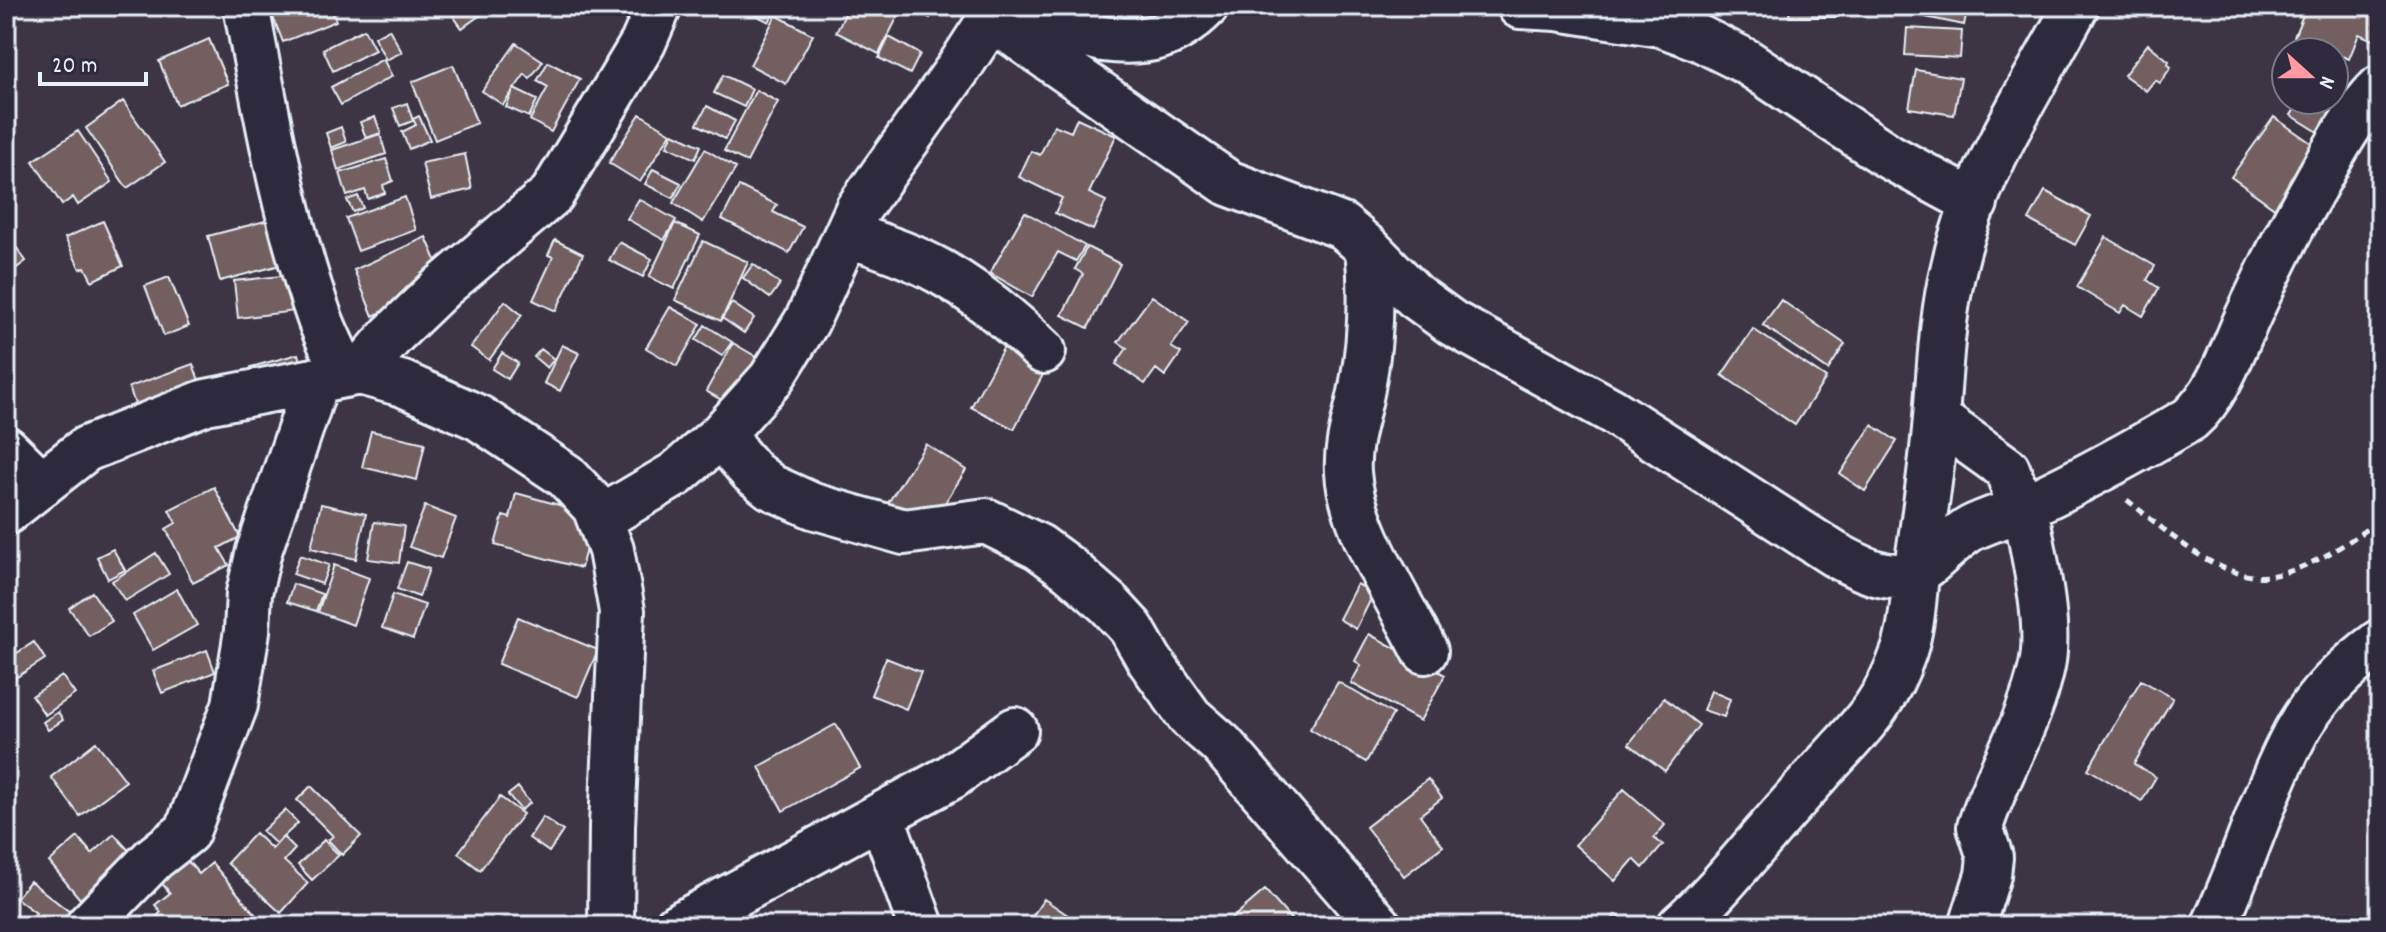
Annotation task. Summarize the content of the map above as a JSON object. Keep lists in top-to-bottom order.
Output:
{
  "scale_bar": "20 m",
  "north": "right"
}
